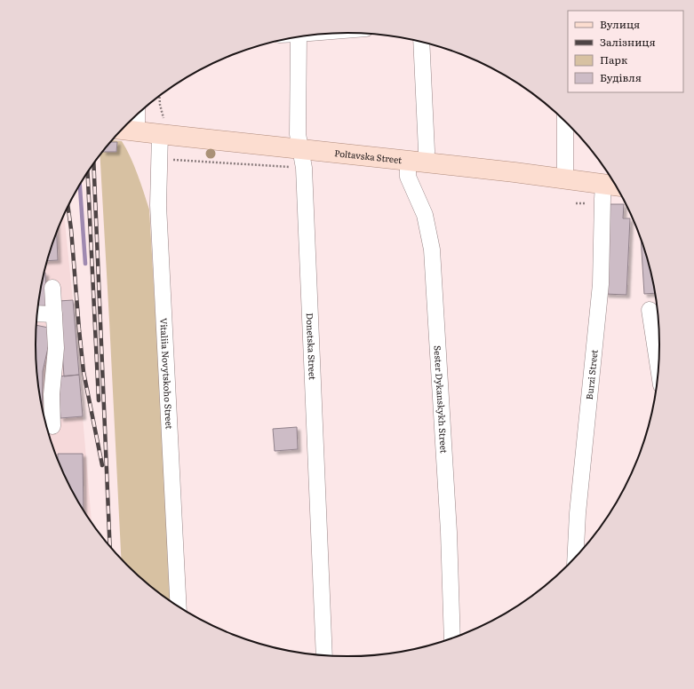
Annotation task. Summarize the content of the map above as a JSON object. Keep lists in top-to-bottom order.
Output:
{
  "streets": {
    "main road": ["Poltavska Street"],
    "street": [
      "Donetska Street",
      "Vitaliia Novytskoho Street",
      "Burzi Street",
      "Sester Dykanskykh Street"
    ]
  },
  "crossings": [
    ["Poltavska Street", "Donetska Street"],
    ["Poltavska Street", "Vitaliia Novytskoho Street"],
    ["Poltavska Street", "Burzi Street"],
    ["Poltavska Street", "Sester Dykanskykh Street"]
  ],
  "legend": [
    "Вулиця",
    "Залізниця",
    "Парк",
    "Будівля"
  ]
}
